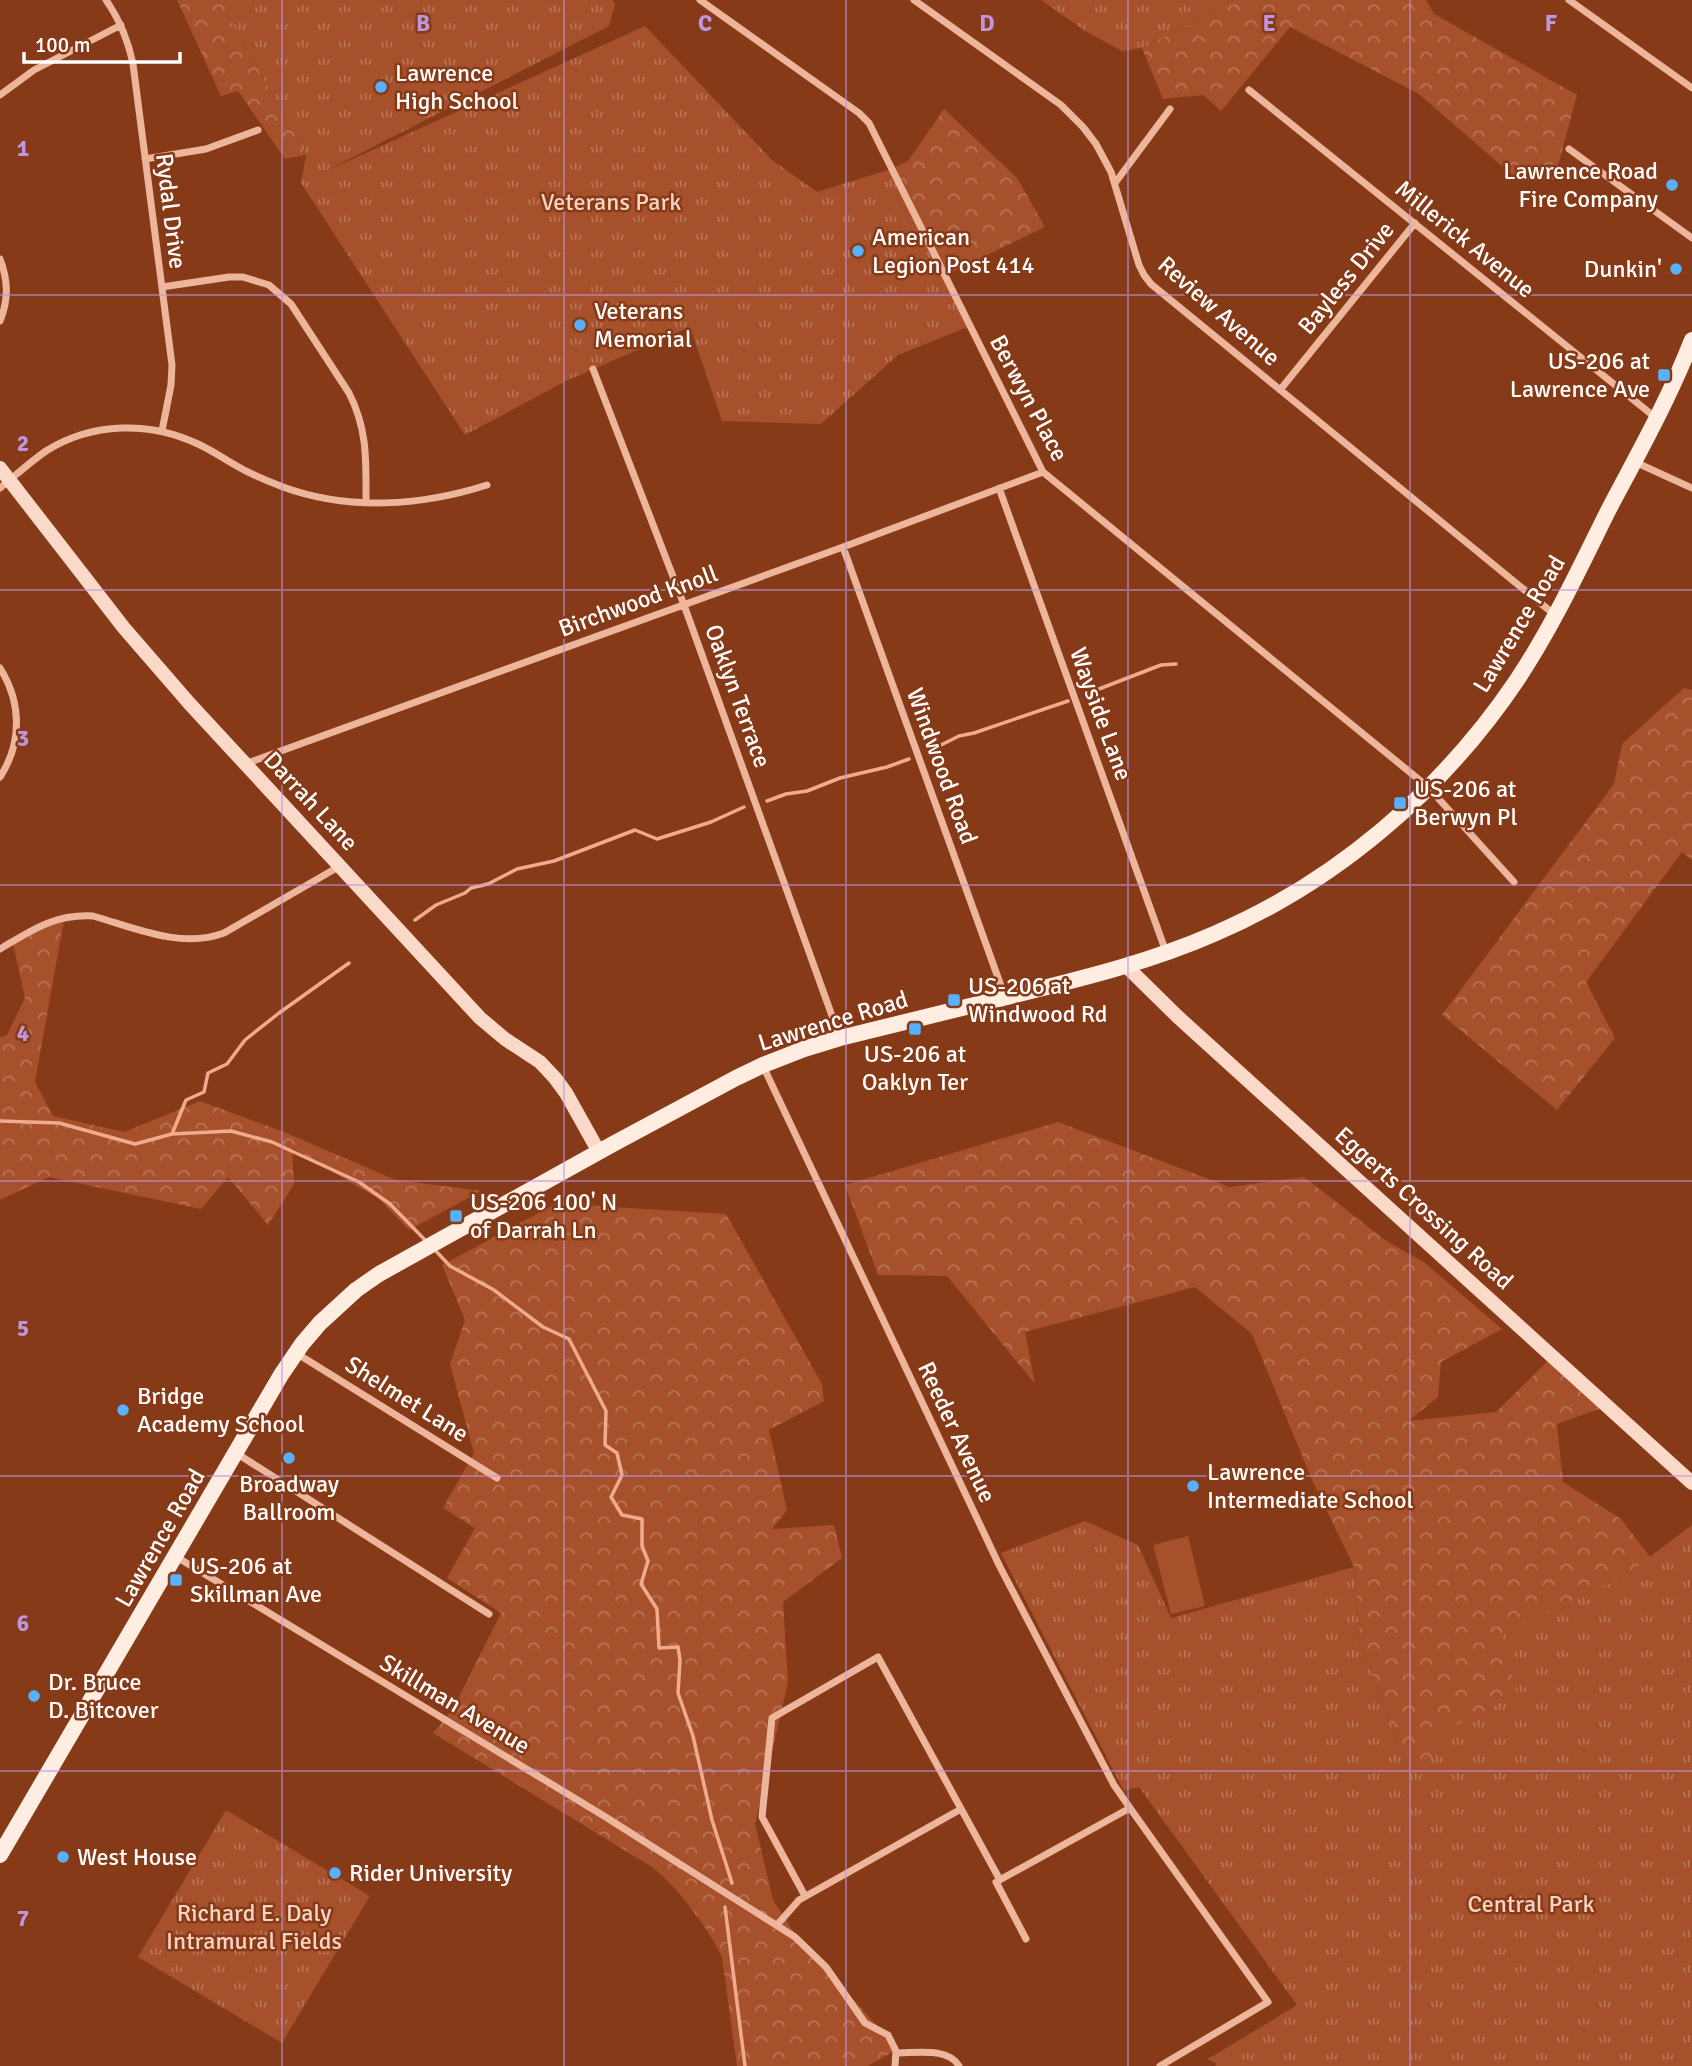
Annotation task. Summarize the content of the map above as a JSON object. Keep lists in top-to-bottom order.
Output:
{
  "streets": {
    "main road": ["Lawrence Road"],
    "street": [
      "Rydal Drive",
      "Millerick Avenue",
      "Bayless Drive",
      "Review Avenue",
      "Berwyn Place",
      "Birchwood Knoll",
      "Oaklyn Terrace",
      "Wayside Lane",
      "Windwood Road",
      "Darrah Lane",
      "Eggerts Crossing Road",
      "Shelmet Lane",
      "Reeder Avenue",
      "Skillman Avenue"
    ]
  },
  "crossings": [
    ["Millerick Avenue", "Bayless Drive"],
    ["Millerick Avenue", "Lawrence Road"],
    ["Bayless Drive", "Review Avenue"],
    ["Review Avenue", "Lawrence Road"],
    ["Berwyn Place", "Birchwood Knoll"],
    ["Berwyn Place", "Lawrence Road"],
    ["Birchwood Knoll", "Oaklyn Terrace"],
    ["Birchwood Knoll", "Wayside Lane"],
    ["Birchwood Knoll", "Windwood Road"],
    ["Birchwood Knoll", "Darrah Lane"],
    ["Lawrence Road", "Oaklyn Terrace"],
    ["Lawrence Road", "Wayside Lane"],
    ["Lawrence Road", "Windwood Road"],
    ["Lawrence Road", "Darrah Lane"],
    ["Lawrence Road", "Eggerts Crossing Road"],
    ["Lawrence Road", "Shelmet Lane"],
    ["Lawrence Road", "Reeder Avenue"],
    ["Lawrence Road", "Skillman Avenue"]
  ],
  "parks": ["Veterans Park", "Central Park", "Richard E. Daly Intramural Fields"],
  "places": {
    "other": [
      "Lawrence High School",
      "Lawrence Road Fire Company",
      "American Legion Post 414",
      "Dunkin'",
      "Veterans Memorial",
      "Bridge Academy School",
      "Broadway Ballroom",
      "Lawrence Intermediate School",
      "Dr. Bruce D. Bitcover",
      "West House",
      "Rider University"
    ],
    "transit": [
      "US-206 at Lawrence Ave",
      "US-206 at Berwyn Pl",
      "US-206 at Windwood Rd",
      "US-206 at Oaklyn Ter",
      "US-206 100' N of Darrah Ln",
      "US-206 at Skillman Ave"
    ]
  },
  "scale_bar": "100 m",
  "grid": {
    "columns": [
      "B",
      "C",
      "D",
      "E",
      "F"
    ],
    "rows": [
      "1",
      "2",
      "3",
      "4",
      "5",
      "6",
      "7"
    ]
  }
}
